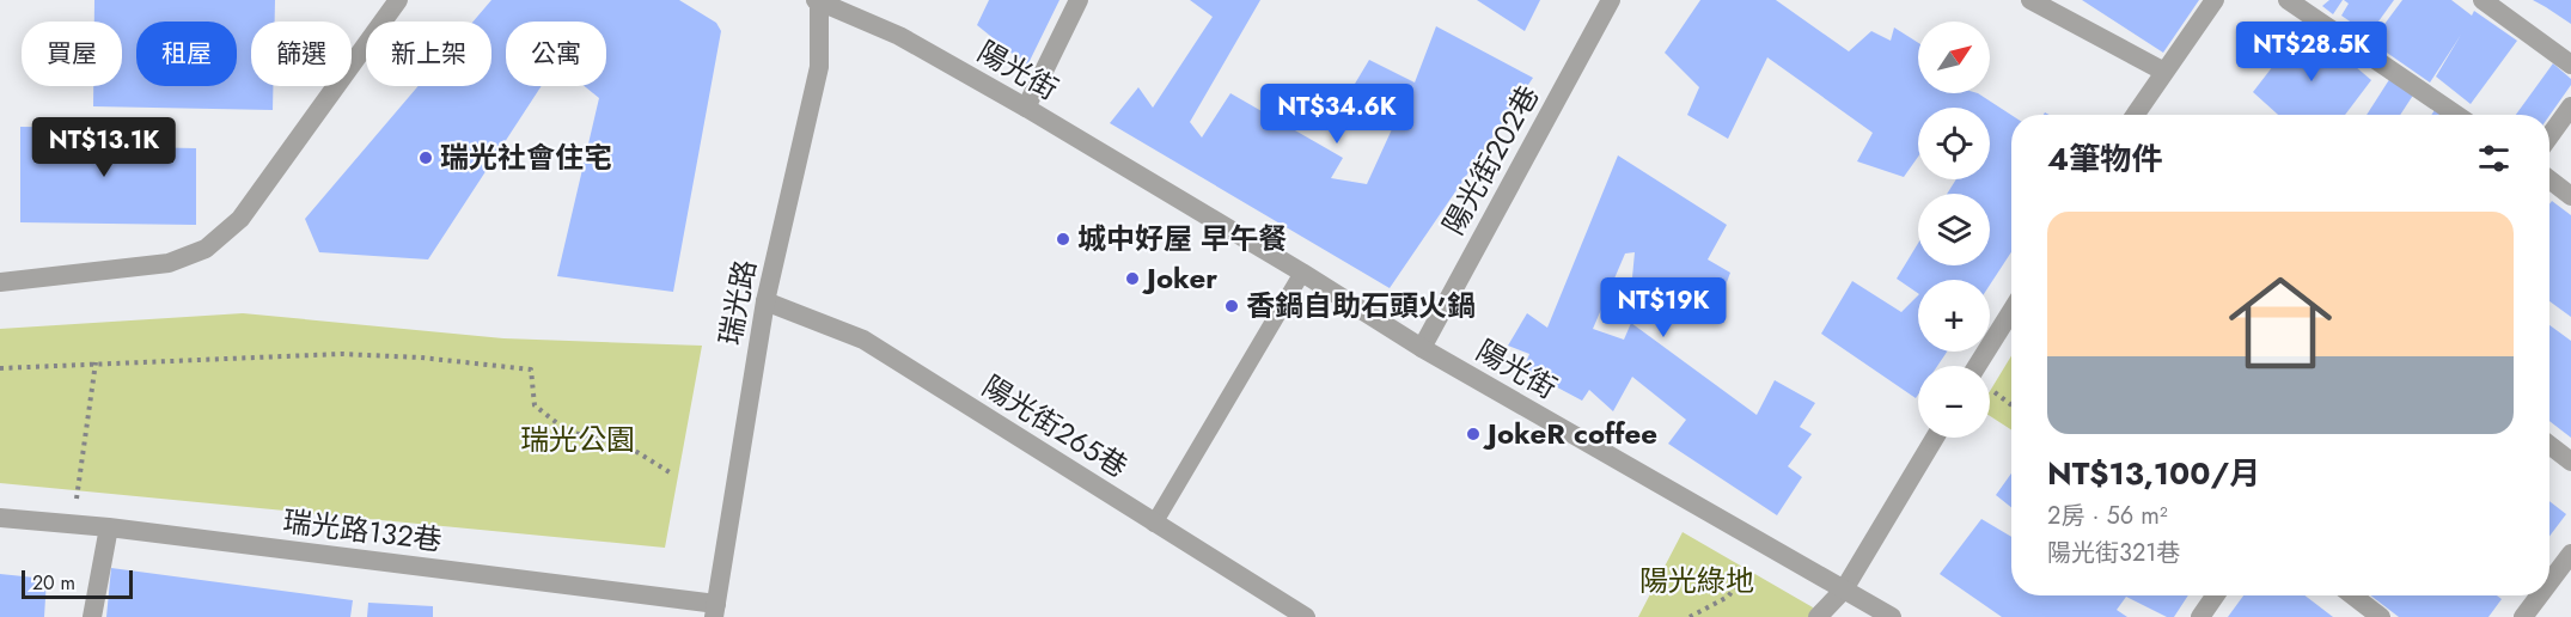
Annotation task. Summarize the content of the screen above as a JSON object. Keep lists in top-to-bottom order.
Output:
{
  "streets": {
    "street": [
      "陽光街",
      "陽光街202巷",
      "瑞光路",
      "陽光街265巷",
      "瑞光路132巷"
    ]
  },
  "crossings": [
    ["陽光街", "陽光街202巷"],
    ["陽光街", "瑞光路"],
    ["瑞光路", "陽光街265巷"],
    ["瑞光路", "瑞光路132巷"]
  ],
  "parks": ["瑞光公園", "陽光綠地"],
  "places": [
    "瑞光社會住宅",
    "城中好屋 早午餐",
    "Joker",
    "香鍋自助石頭火鍋",
    "JokeR coffee"
  ],
  "scale_bar": "20 m",
  "north": "top right",
  "page": {
    "map_buttons": ["+", "−"],
    "price": [
      "NT$28.5K",
      "NT$34.6K",
      "NT$13.1K",
      "NT$19K"
    ],
    "chip": [
      "買屋",
      "租屋",
      "篩選",
      "新上架",
      "公寓"
    ],
    "heading": "4筆物件",
    "list": [
      {
        "name": "NT$13,100/月",
        "note": "2房 · 56 m² · 陽光街321巷"
      }
    ],
    "scale": "20 m"
  }
}
